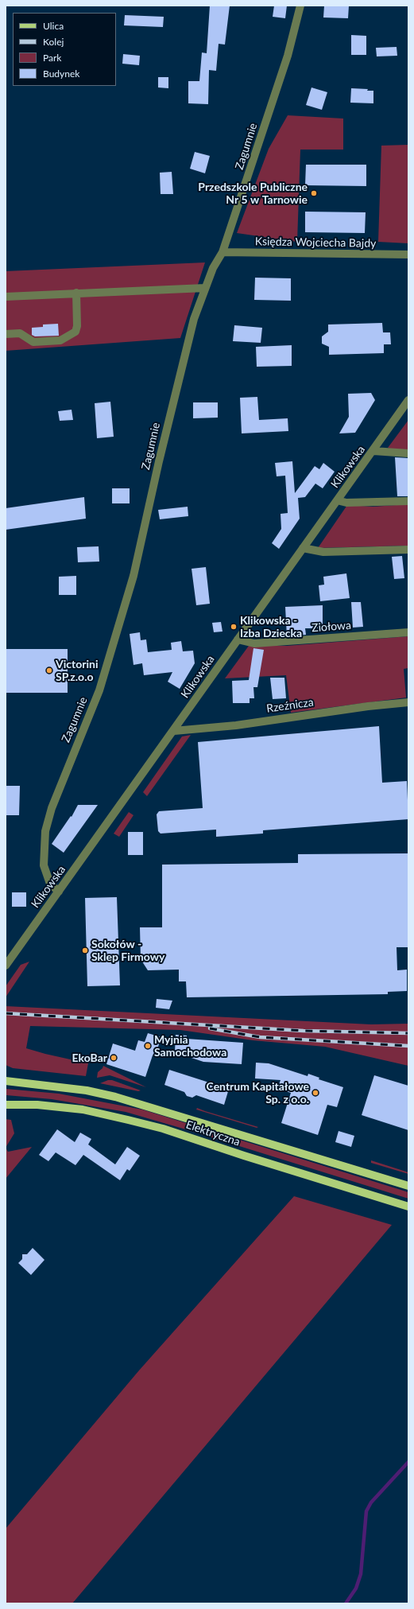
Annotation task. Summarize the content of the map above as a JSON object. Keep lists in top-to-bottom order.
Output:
{
  "streets": {
    "main road": ["Elektryczna"],
    "street": [
      "Zagumnie",
      "Księdza Wojciecha Bajdy",
      "Klikowska",
      "Ziołowa",
      "Rzeźnicza"
    ]
  },
  "crossings": [
    ["Zagumnie", "Księdza Wojciecha Bajdy"],
    ["Zagumnie", "Klikowska"],
    ["Klikowska", "Ziołowa"],
    ["Klikowska", "Rzeźnicza"]
  ],
  "places": [
    "Przedszkole Publiczne Nr 5 w Tarnowie",
    "Klikowska - Izba Dziecka",
    "Victorini SP.z.o.o",
    "Sokołów - Sklep Firmowy",
    "Myjnia Samochodowa",
    "EkoBar",
    "Centrum Kapitałowe Sp. z o.o."
  ],
  "legend": [
    "Ulica",
    "Kolej",
    "Park",
    "Budynek"
  ]
}
